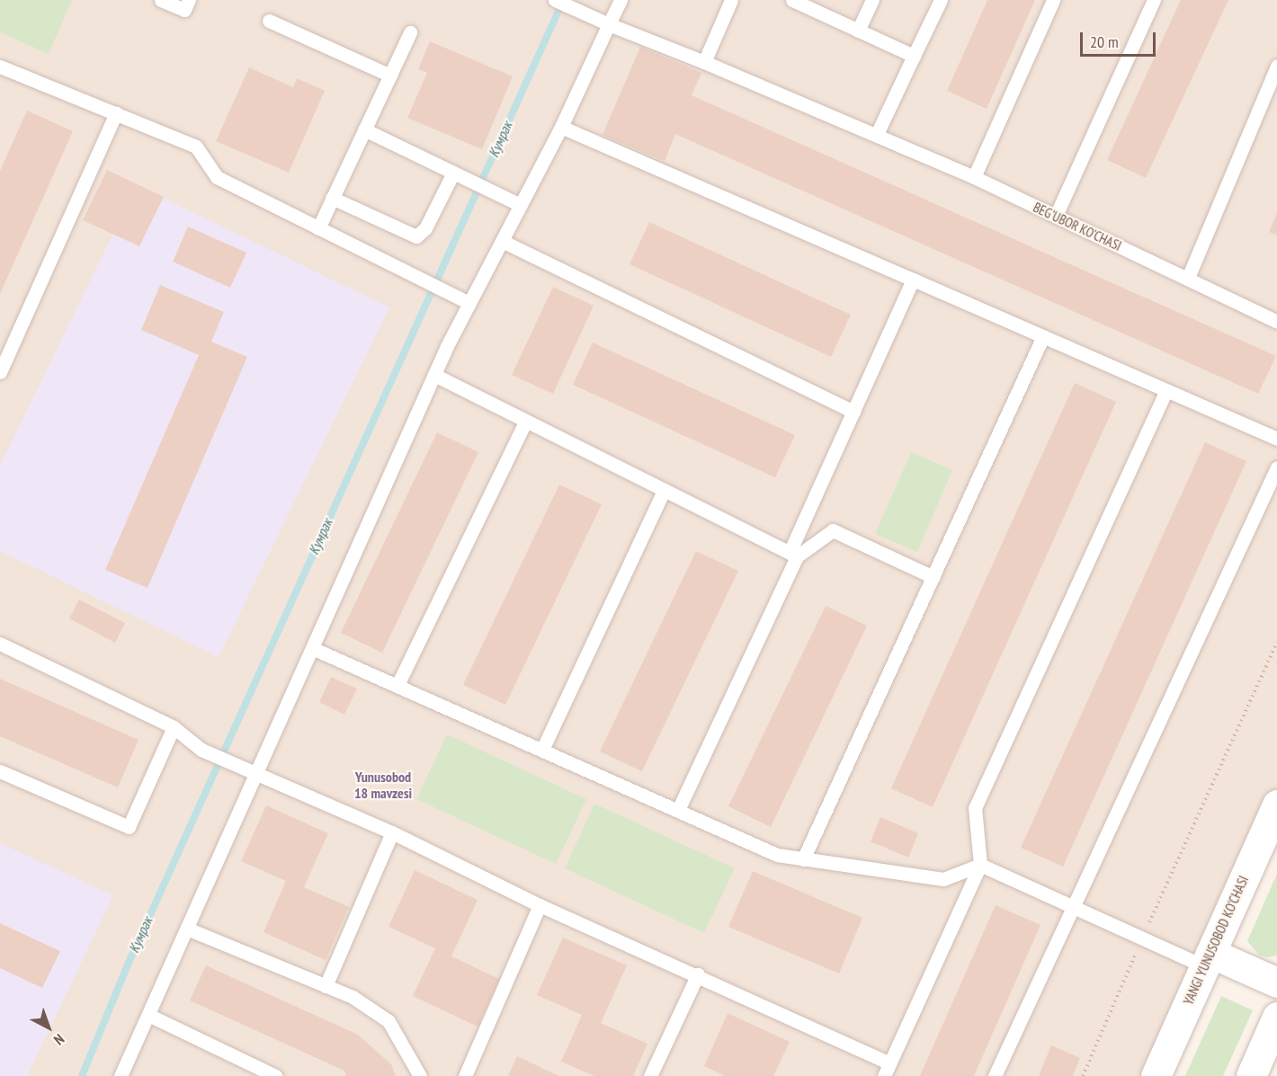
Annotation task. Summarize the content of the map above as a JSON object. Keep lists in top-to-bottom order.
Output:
{
  "streets": {
    "main road": ["YANGI YUNUSOBOD KO'CHASI"],
    "lane": ["BEG'UBOR KO'CHASI"]
  },
  "districts": ["Yunusobod 18 mavzesi"],
  "water": ["Кумрак"],
  "scale_bar": "20 m",
  "north": "bottom right"
}
